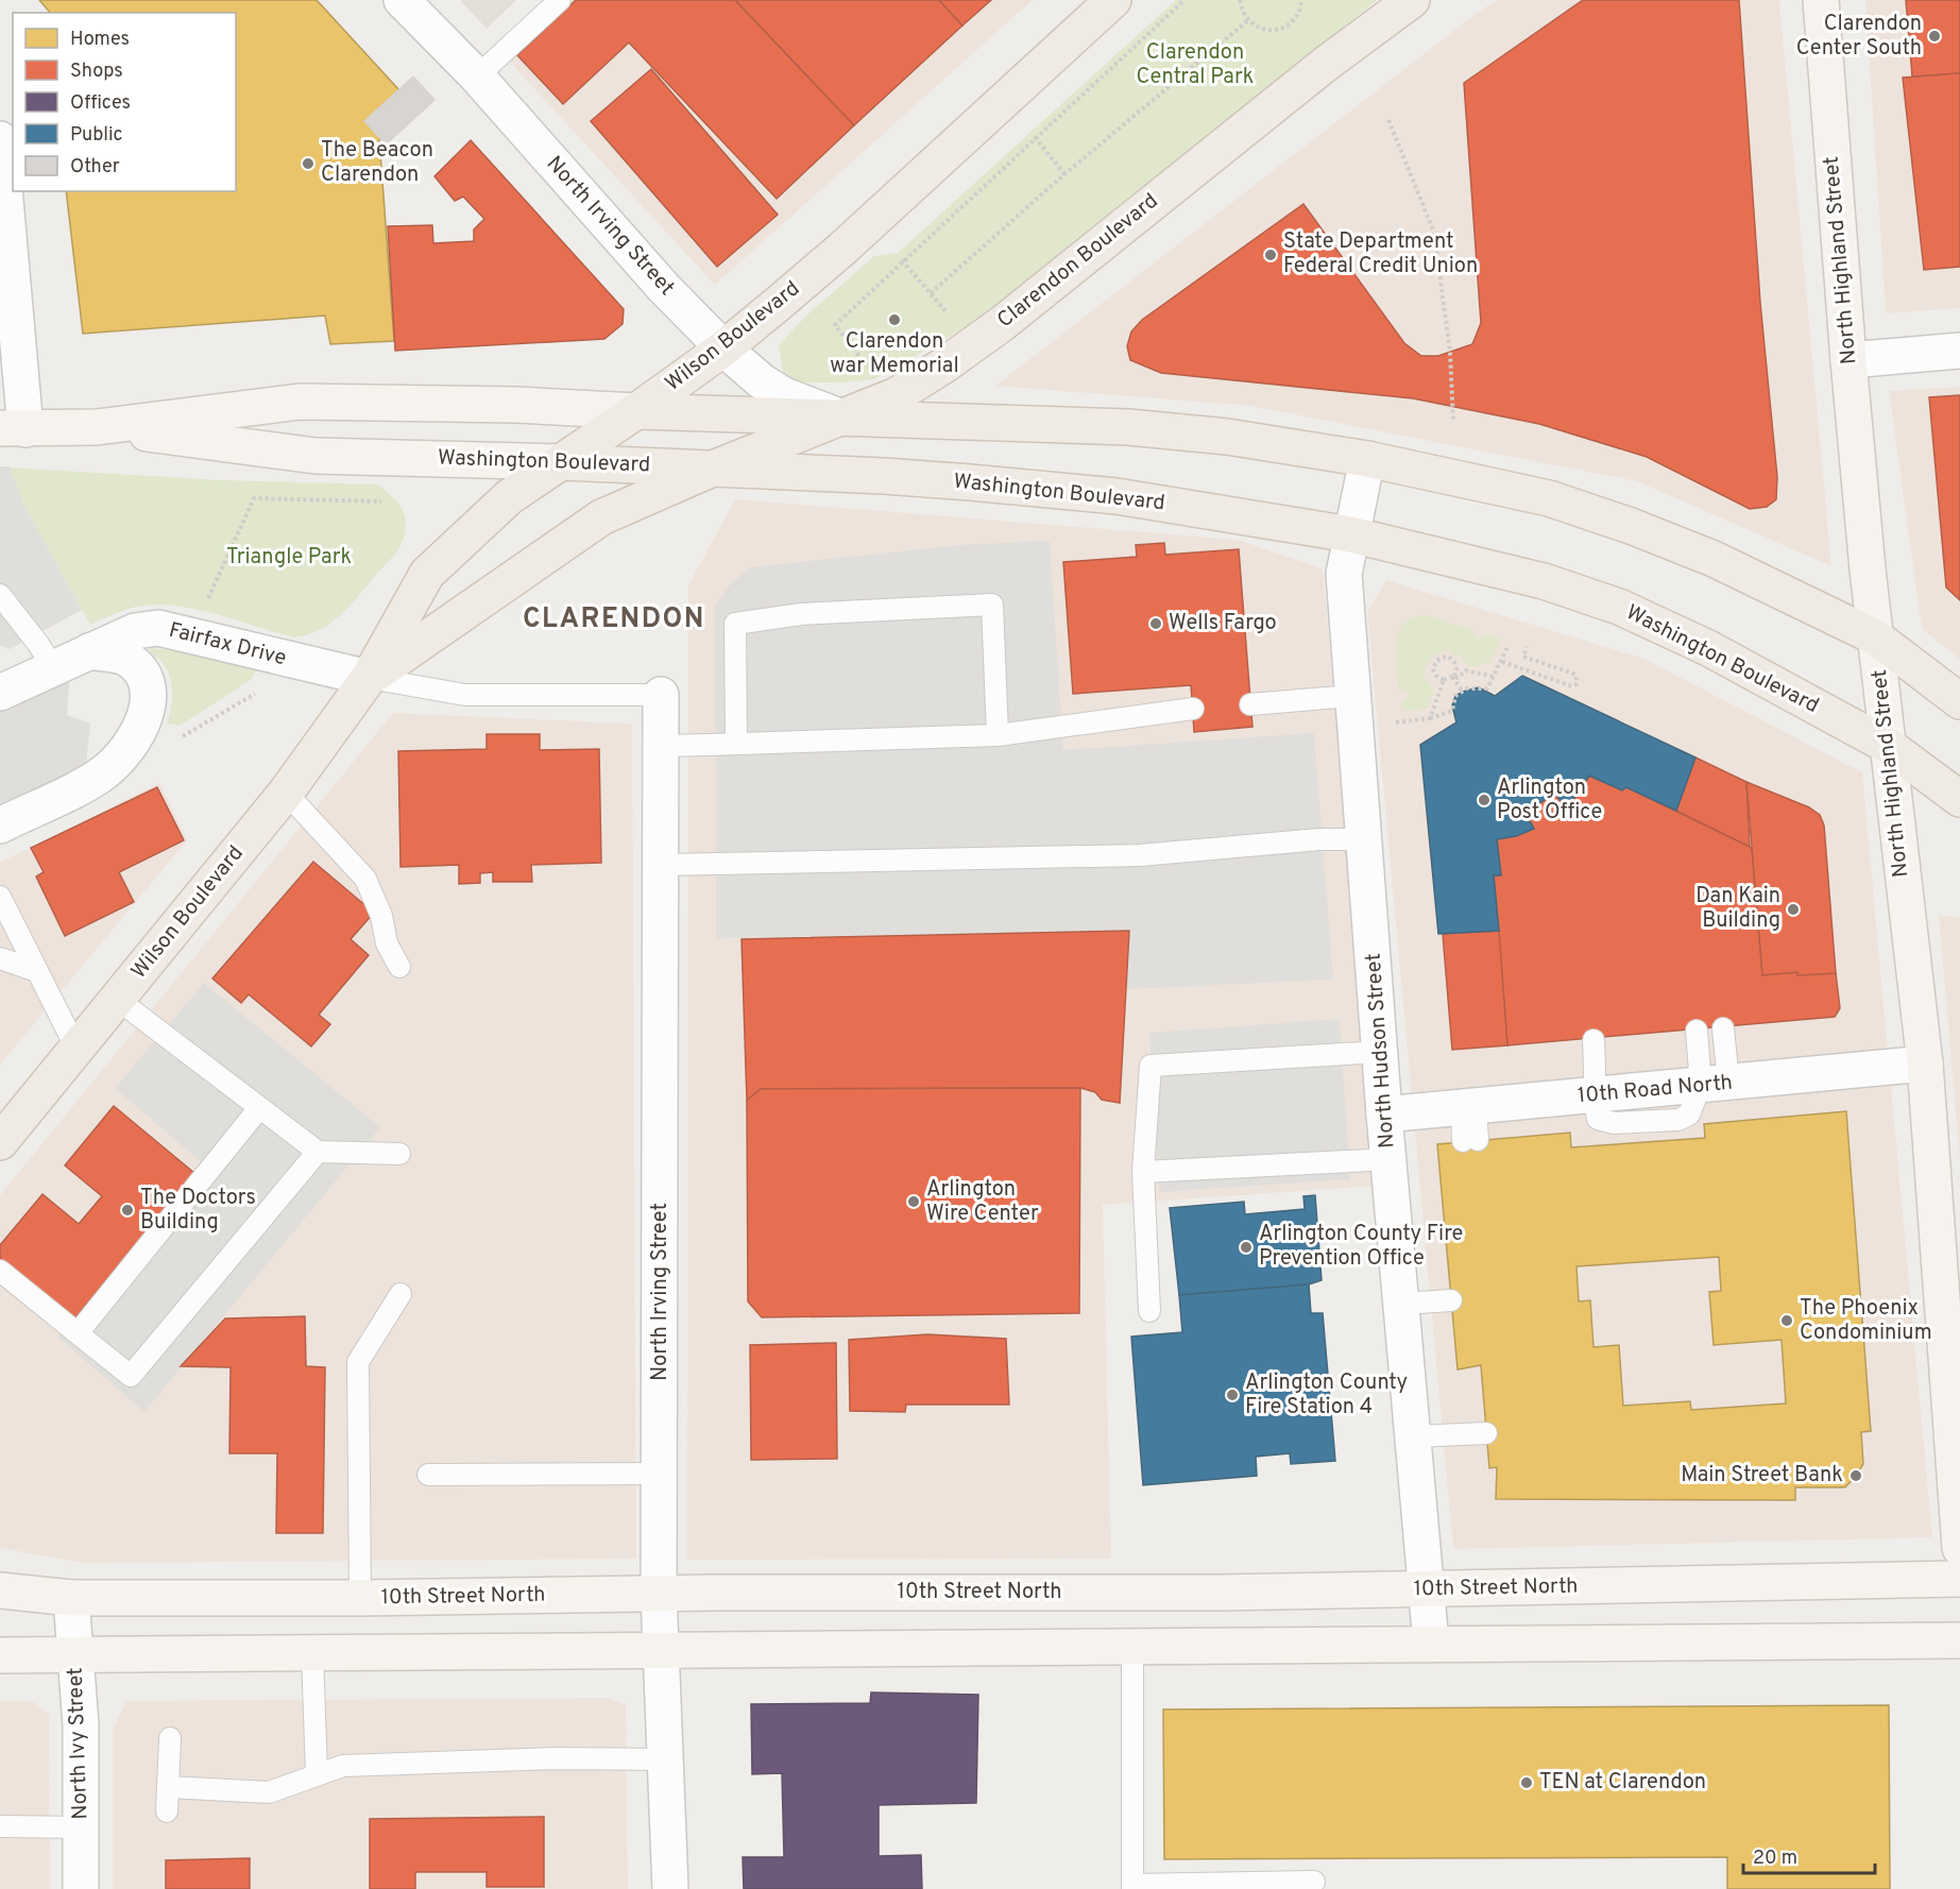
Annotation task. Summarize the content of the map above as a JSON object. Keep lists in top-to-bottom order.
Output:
{
  "streets": {
    "main road": [
      "North Highland Street",
      "Clarendon Boulevard",
      "Wilson Boulevard",
      "Washington Boulevard",
      "10th Street North"
    ],
    "street": [
      "North Irving Street",
      "Fairfax Drive",
      "North Hudson Street",
      "10th Road North",
      "North Ivy Street"
    ]
  },
  "crossings": [
    ["North Irving Street", "Clarendon Boulevard"],
    ["North Irving Street", "Wilson Boulevard"],
    ["North Irving Street", "Washington Boulevard"],
    ["North Irving Street", "10th Street North"],
    ["North Highland Street", "Washington Boulevard"],
    ["North Highland Street", "10th Road North"],
    ["Clarendon Boulevard", "Wilson Boulevard"],
    ["Clarendon Boulevard", "Washington Boulevard"],
    ["Wilson Boulevard", "Washington Boulevard"],
    ["Wilson Boulevard", "Fairfax Drive"],
    ["Washington Boulevard", "North Hudson Street"],
    ["North Hudson Street", "10th Road North"],
    ["North Hudson Street", "10th Street North"],
    ["10th Street North", "North Ivy Street"]
  ],
  "districts": ["CLARENDON"],
  "parks": ["Clarendon Central Park", "Triangle Park"],
  "places": [
    "Clarendon Center South",
    "The Beacon Clarendon",
    "State Department Federal Credit Union",
    "Clarendon war Memorial",
    "Wells Fargo",
    "Arlington Post Office",
    "Dan Kain Building",
    "Arlington Wire Center",
    "The Doctors Building",
    "Arlington County Fire Prevention Office",
    "The Phoenix Condominium",
    "Arlington County Fire Station 4",
    "Main Street Bank",
    "TEN at Clarendon"
  ],
  "legend": [
    "Homes",
    "Shops",
    "Offices",
    "Public",
    "Other"
  ],
  "scale_bar": "20 m"
}
